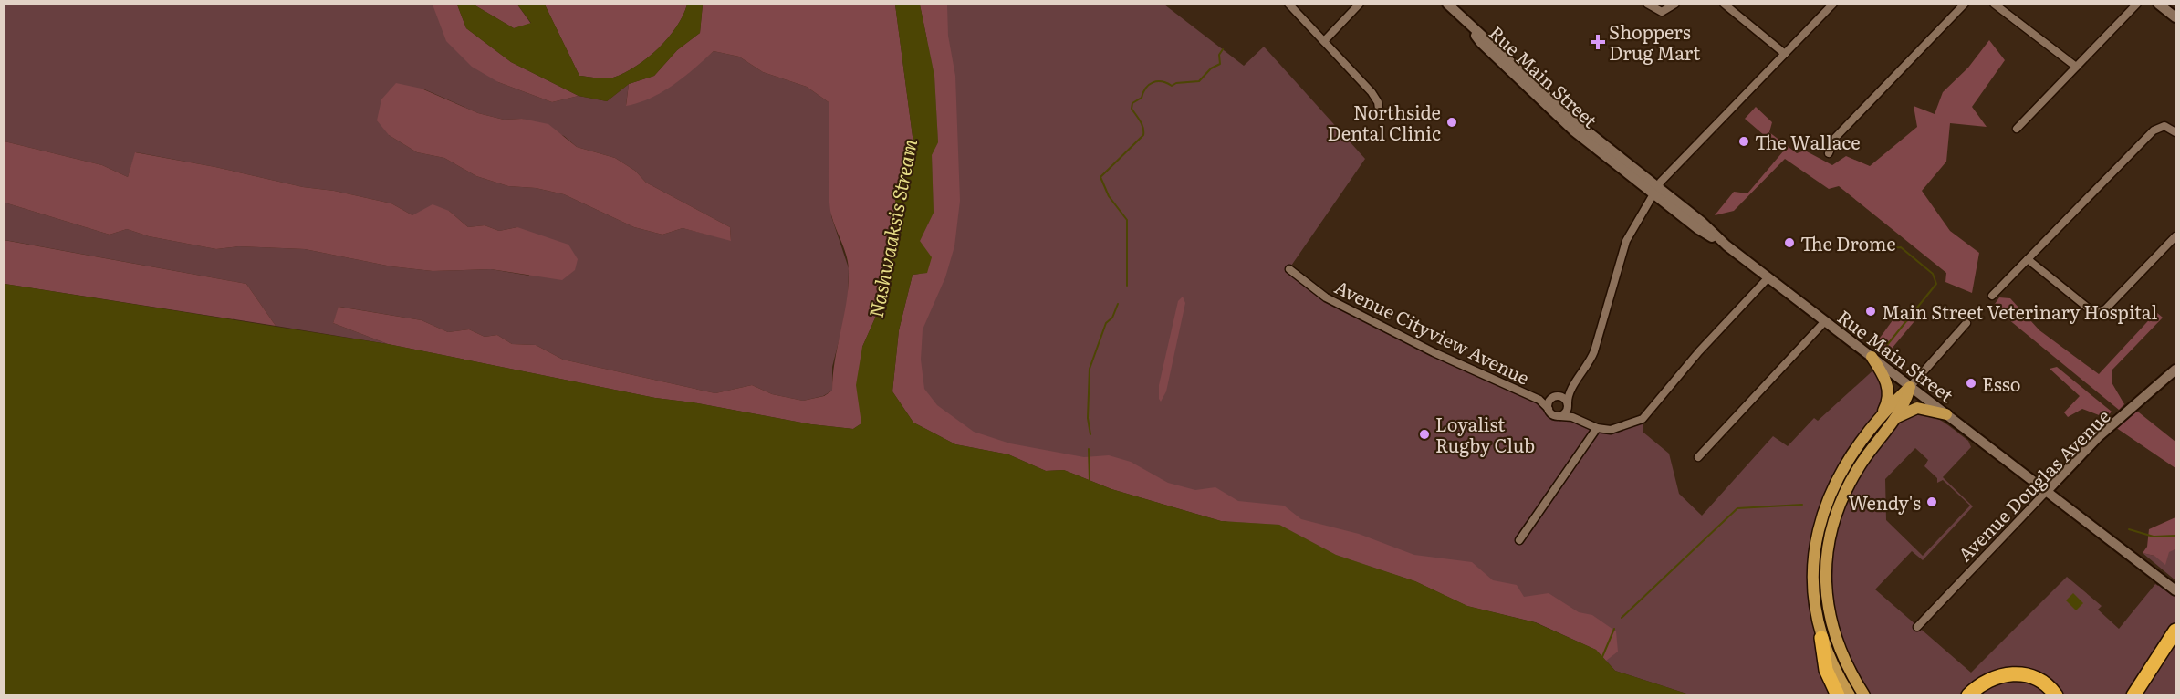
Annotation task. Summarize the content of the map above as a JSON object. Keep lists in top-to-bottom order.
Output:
{
  "streets": {
    "main road": ["Rue Main Street", "Avenue Douglas Avenue"],
    "street": ["Avenue Cityview Avenue"]
  },
  "crossings": [
    ["Rue Main Street", "Avenue Douglas Avenue"]
  ],
  "water": ["Nashwaaksis Stream"],
  "places": {
    "health": ["Shoppers Drug Mart"],
    "other": [
      "Northside Dental Clinic",
      "The Wallace",
      "The Drome",
      "Main Street Veterinary Hospital",
      "Esso",
      "Loyalist Rugby Club",
      "Wendy's"
    ]
  }
}
